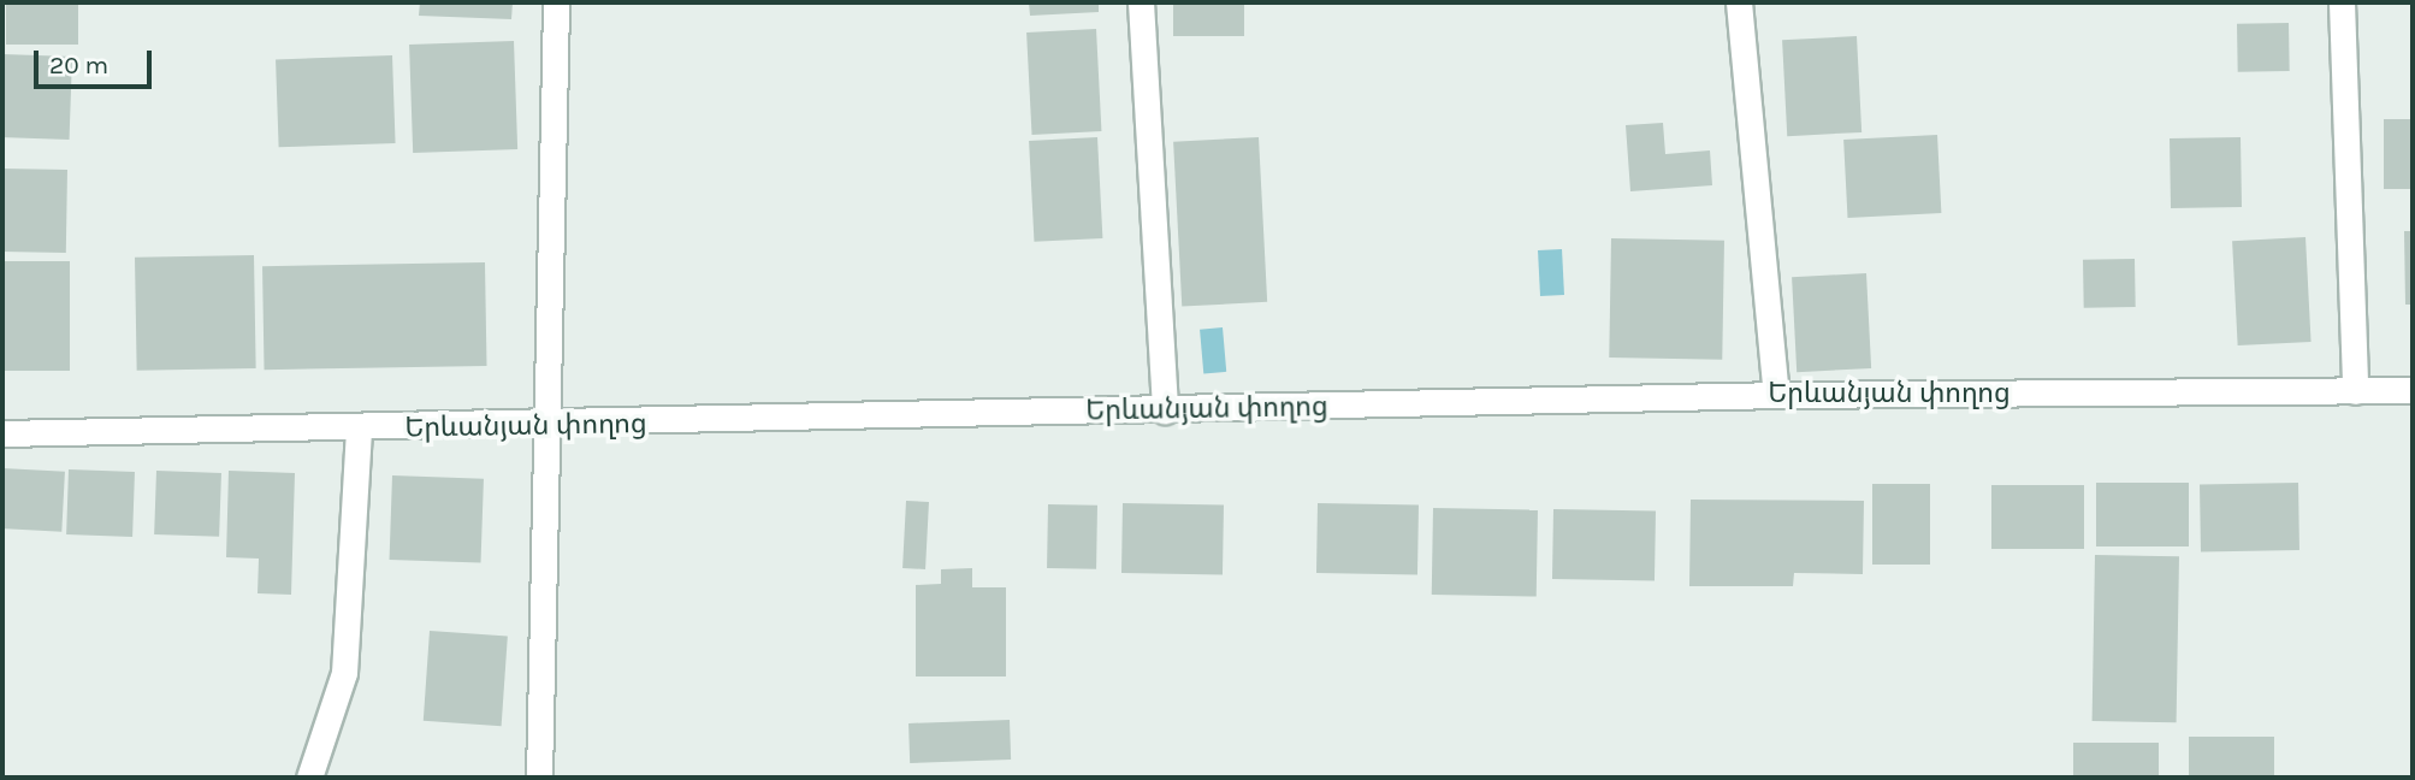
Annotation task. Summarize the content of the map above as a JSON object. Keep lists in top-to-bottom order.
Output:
{
  "streets": {
    "main road": ["Երևանյան փողոց"]
  },
  "scale_bar": "20 m"
}
